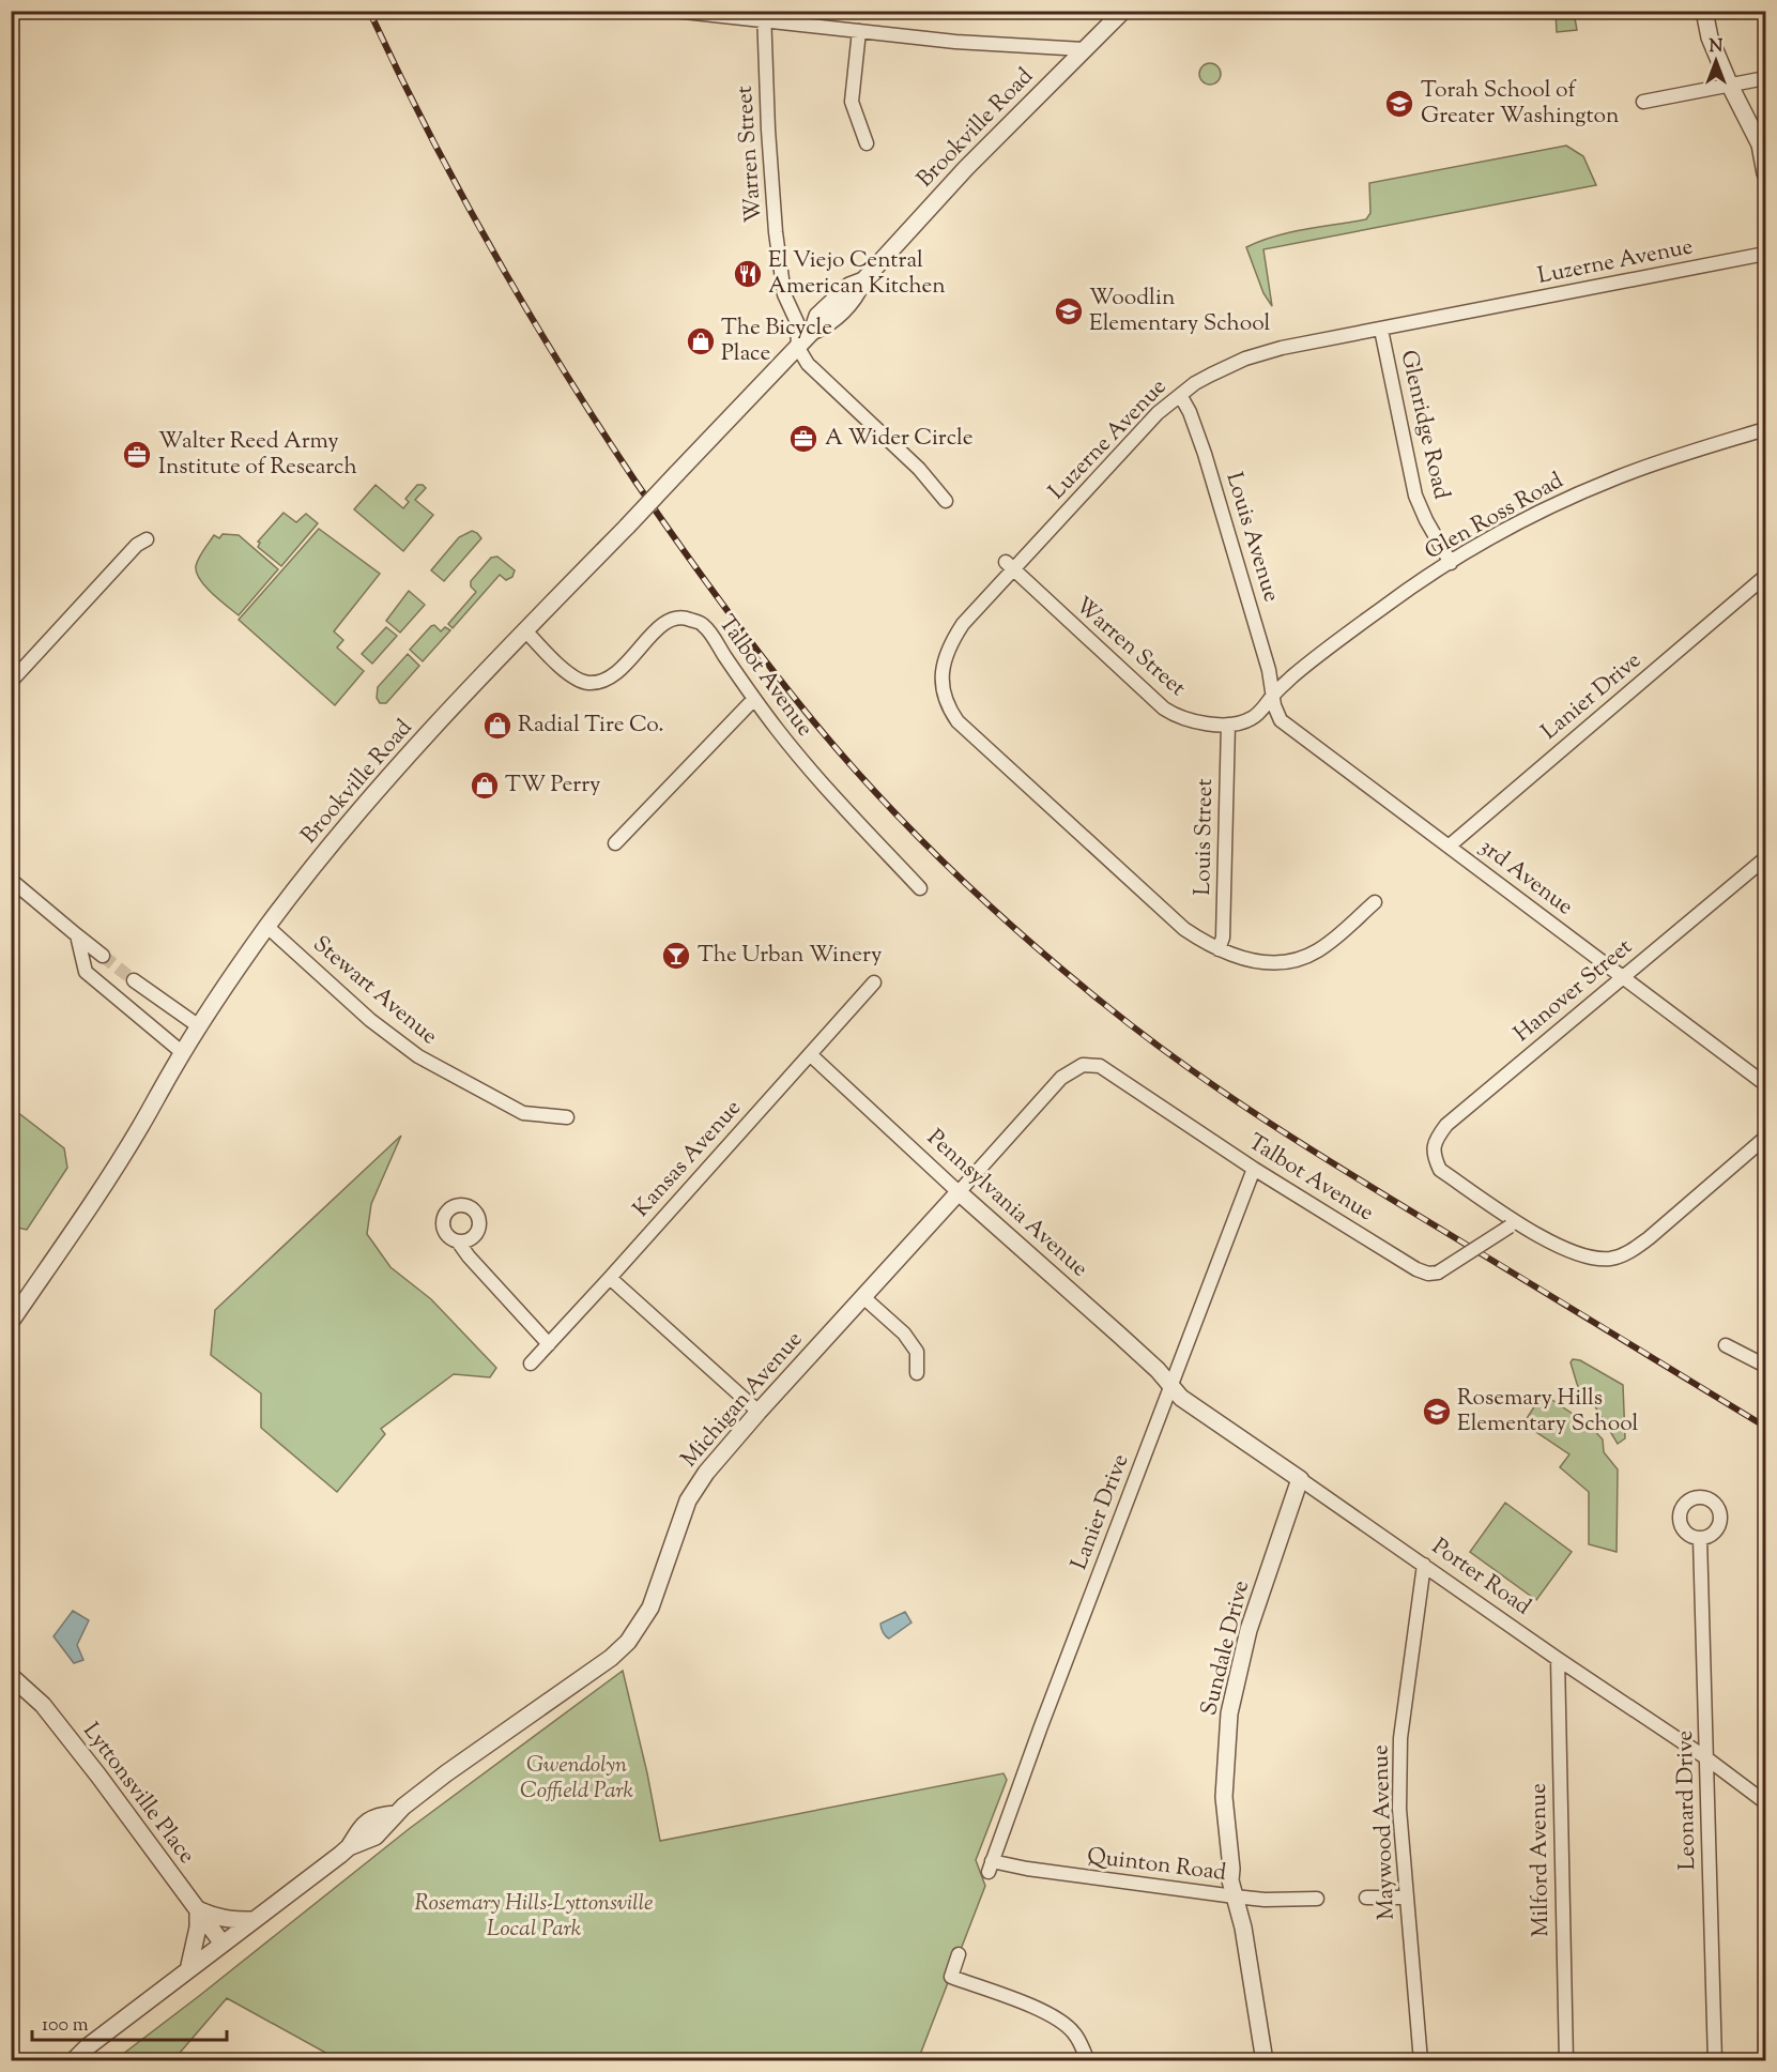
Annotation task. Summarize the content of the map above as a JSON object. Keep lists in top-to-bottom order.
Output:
{
  "streets": {
    "street": [
      "Brookville Road",
      "Warren Street",
      "Luzerne Avenue",
      "Glenridge Road",
      "Glen Ross Road",
      "Louis Avenue",
      "Talbot Avenue",
      "Lanier Drive",
      "Louis Street",
      "3rd Avenue",
      "Stewart Avenue",
      "Hanover Street",
      "Kansas Avenue",
      "Pennsylvania Avenue",
      "Michigan Avenue",
      "Porter Road",
      "Sundale Drive",
      "Lyttonsville Place",
      "Leonard Drive",
      "Maywood Avenue",
      "Milford Avenue",
      "Quinton Road"
    ]
  },
  "crossings": [
    ["Brookville Road", "Warren Street"],
    ["Brookville Road", "Talbot Avenue"],
    ["Brookville Road", "Stewart Avenue"],
    ["Warren Street", "Luzerne Avenue"],
    ["Warren Street", "Glen Ross Road"],
    ["Warren Street", "Louis Avenue"],
    ["Warren Street", "Louis Street"],
    ["Warren Street", "3rd Avenue"],
    ["Luzerne Avenue", "Glenridge Road"],
    ["Luzerne Avenue", "Louis Avenue"],
    ["Luzerne Avenue", "Louis Street"],
    ["Glenridge Road", "Glen Ross Road"],
    ["Glen Ross Road", "Louis Avenue"],
    ["Glen Ross Road", "3rd Avenue"],
    ["Louis Avenue", "3rd Avenue"],
    ["Talbot Avenue", "Lanier Drive"],
    ["Talbot Avenue", "Hanover Street"],
    ["Talbot Avenue", "Michigan Avenue"],
    ["Lanier Drive", "3rd Avenue"],
    ["Lanier Drive", "Pennsylvania Avenue"],
    ["Lanier Drive", "Porter Road"],
    ["Lanier Drive", "Quinton Road"],
    ["3rd Avenue", "Hanover Street"],
    ["Kansas Avenue", "Pennsylvania Avenue"],
    ["Pennsylvania Avenue", "Michigan Avenue"],
    ["Pennsylvania Avenue", "Porter Road"],
    ["Michigan Avenue", "Lyttonsville Place"],
    ["Porter Road", "Sundale Drive"],
    ["Porter Road", "Leonard Drive"],
    ["Porter Road", "Maywood Avenue"],
    ["Porter Road", "Milford Avenue"],
    ["Sundale Drive", "Quinton Road"]
  ],
  "parks": ["Gwendolyn Coffield Park", "Rosemary Hills-Lyttonsville Local Park"],
  "places": {
    "school or university": ["Torah School of Greater Washington", "Woodlin Elementary School", "Rosemary Hills Elementary School"],
    "restaurant": ["El Viejo Central American Kitchen"],
    "shop": ["The Bicycle Place", "Radial Tire Co.", "TW Perry"],
    "office": ["A Wider Circle", "Walter Reed Army Institute of Research"],
    "bar": ["The Urban Winery"]
  },
  "scale_bar": "100 m",
  "north": "top"
}
